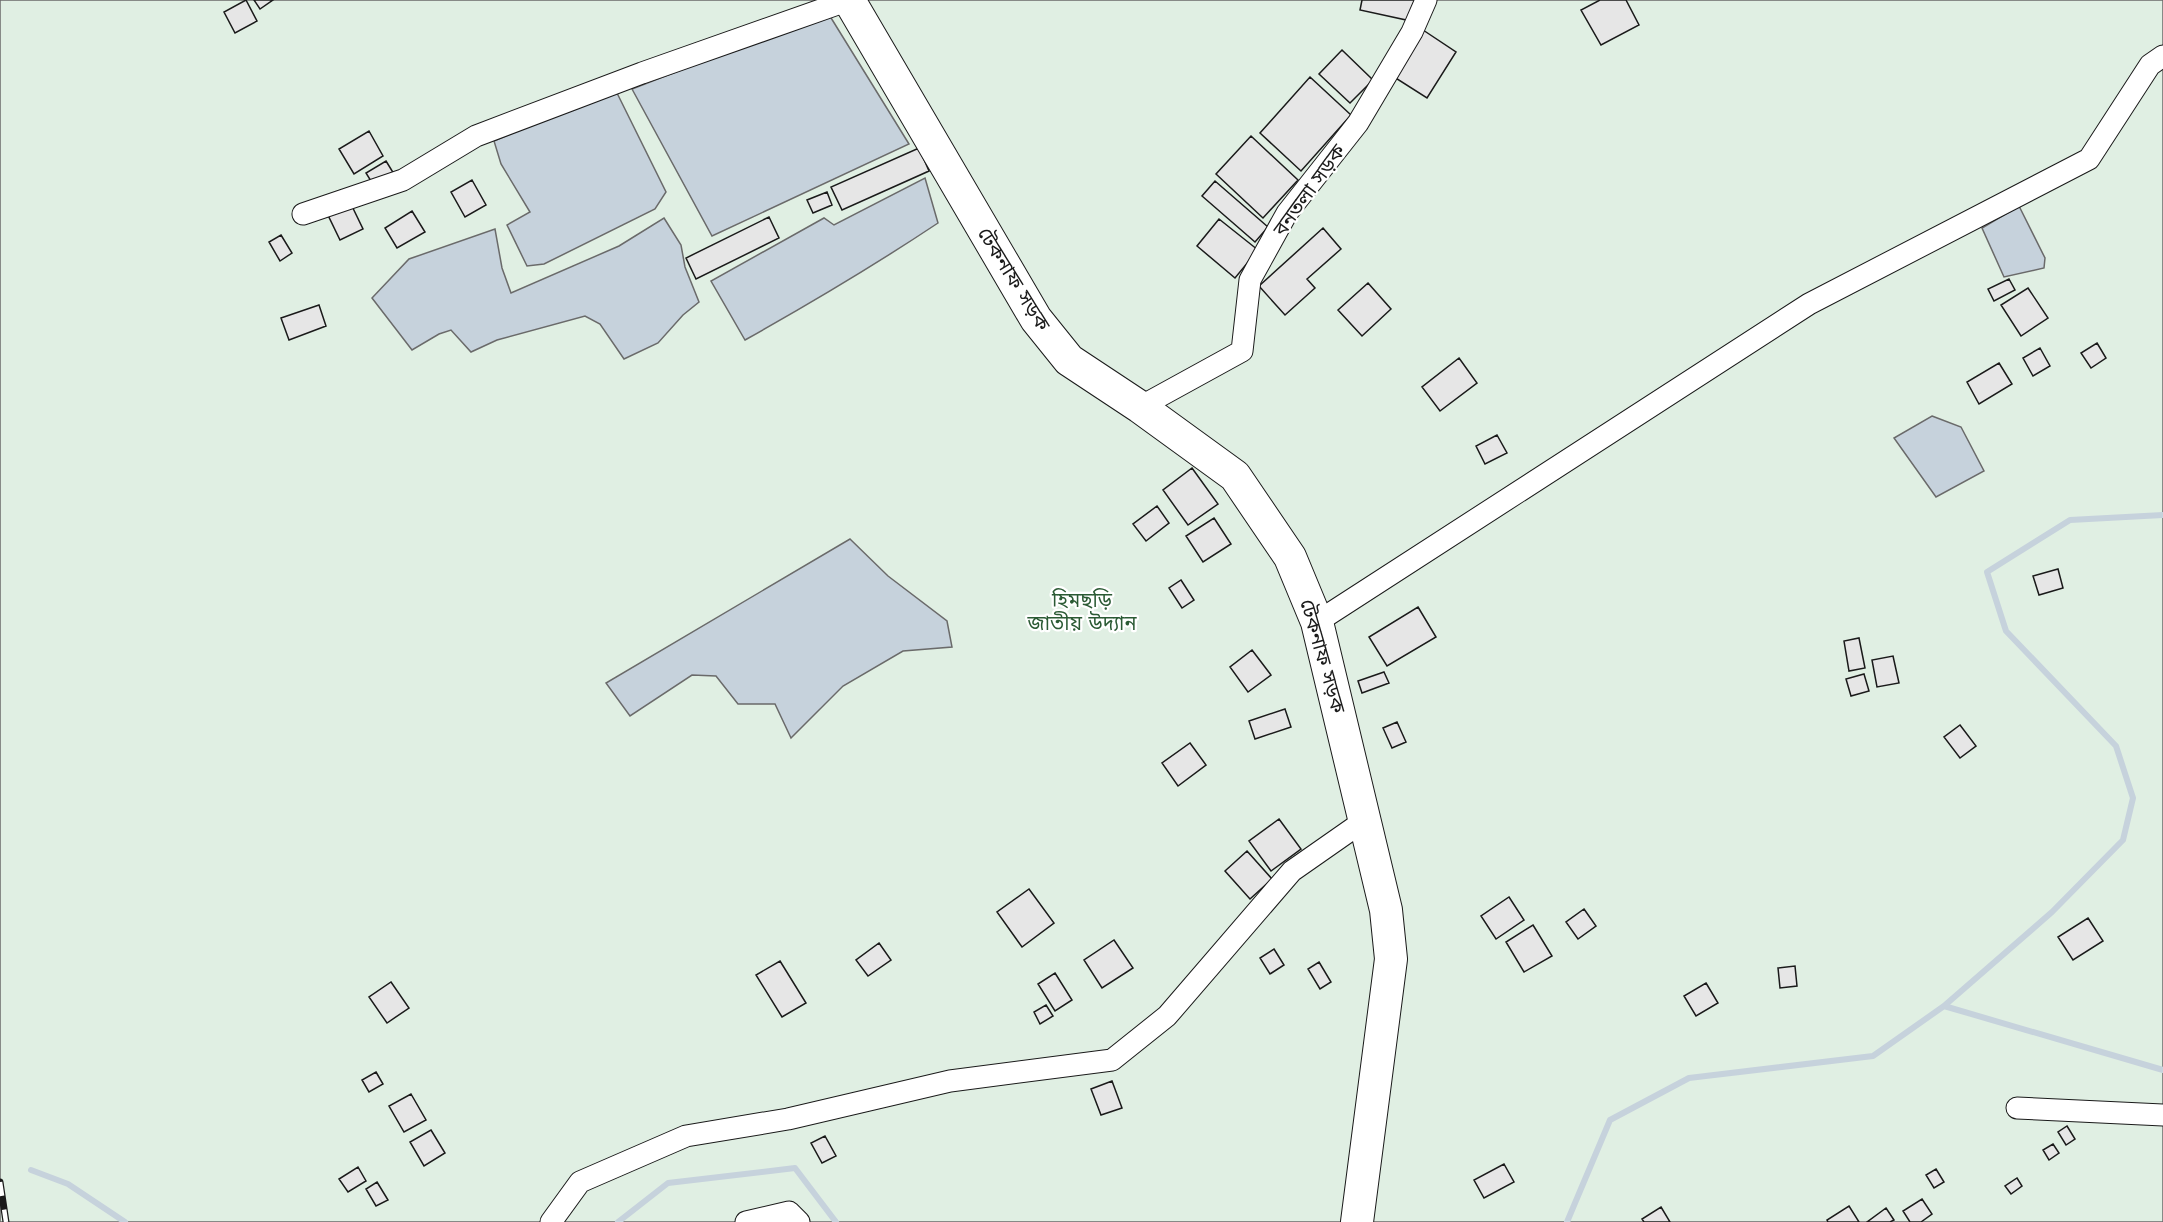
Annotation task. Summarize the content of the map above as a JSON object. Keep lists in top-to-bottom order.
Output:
{
  "streets": {
    "highway": ["টেকনাফ সড়ক"],
    "street": ["বনতলা সড়ক"]
  },
  "crossings": [
    ["বনতলা সড়ক", "টেকনাফ সড়ক"]
  ],
  "parks": ["হিমছড়ি জাতীয় উদ্যান"]
}
